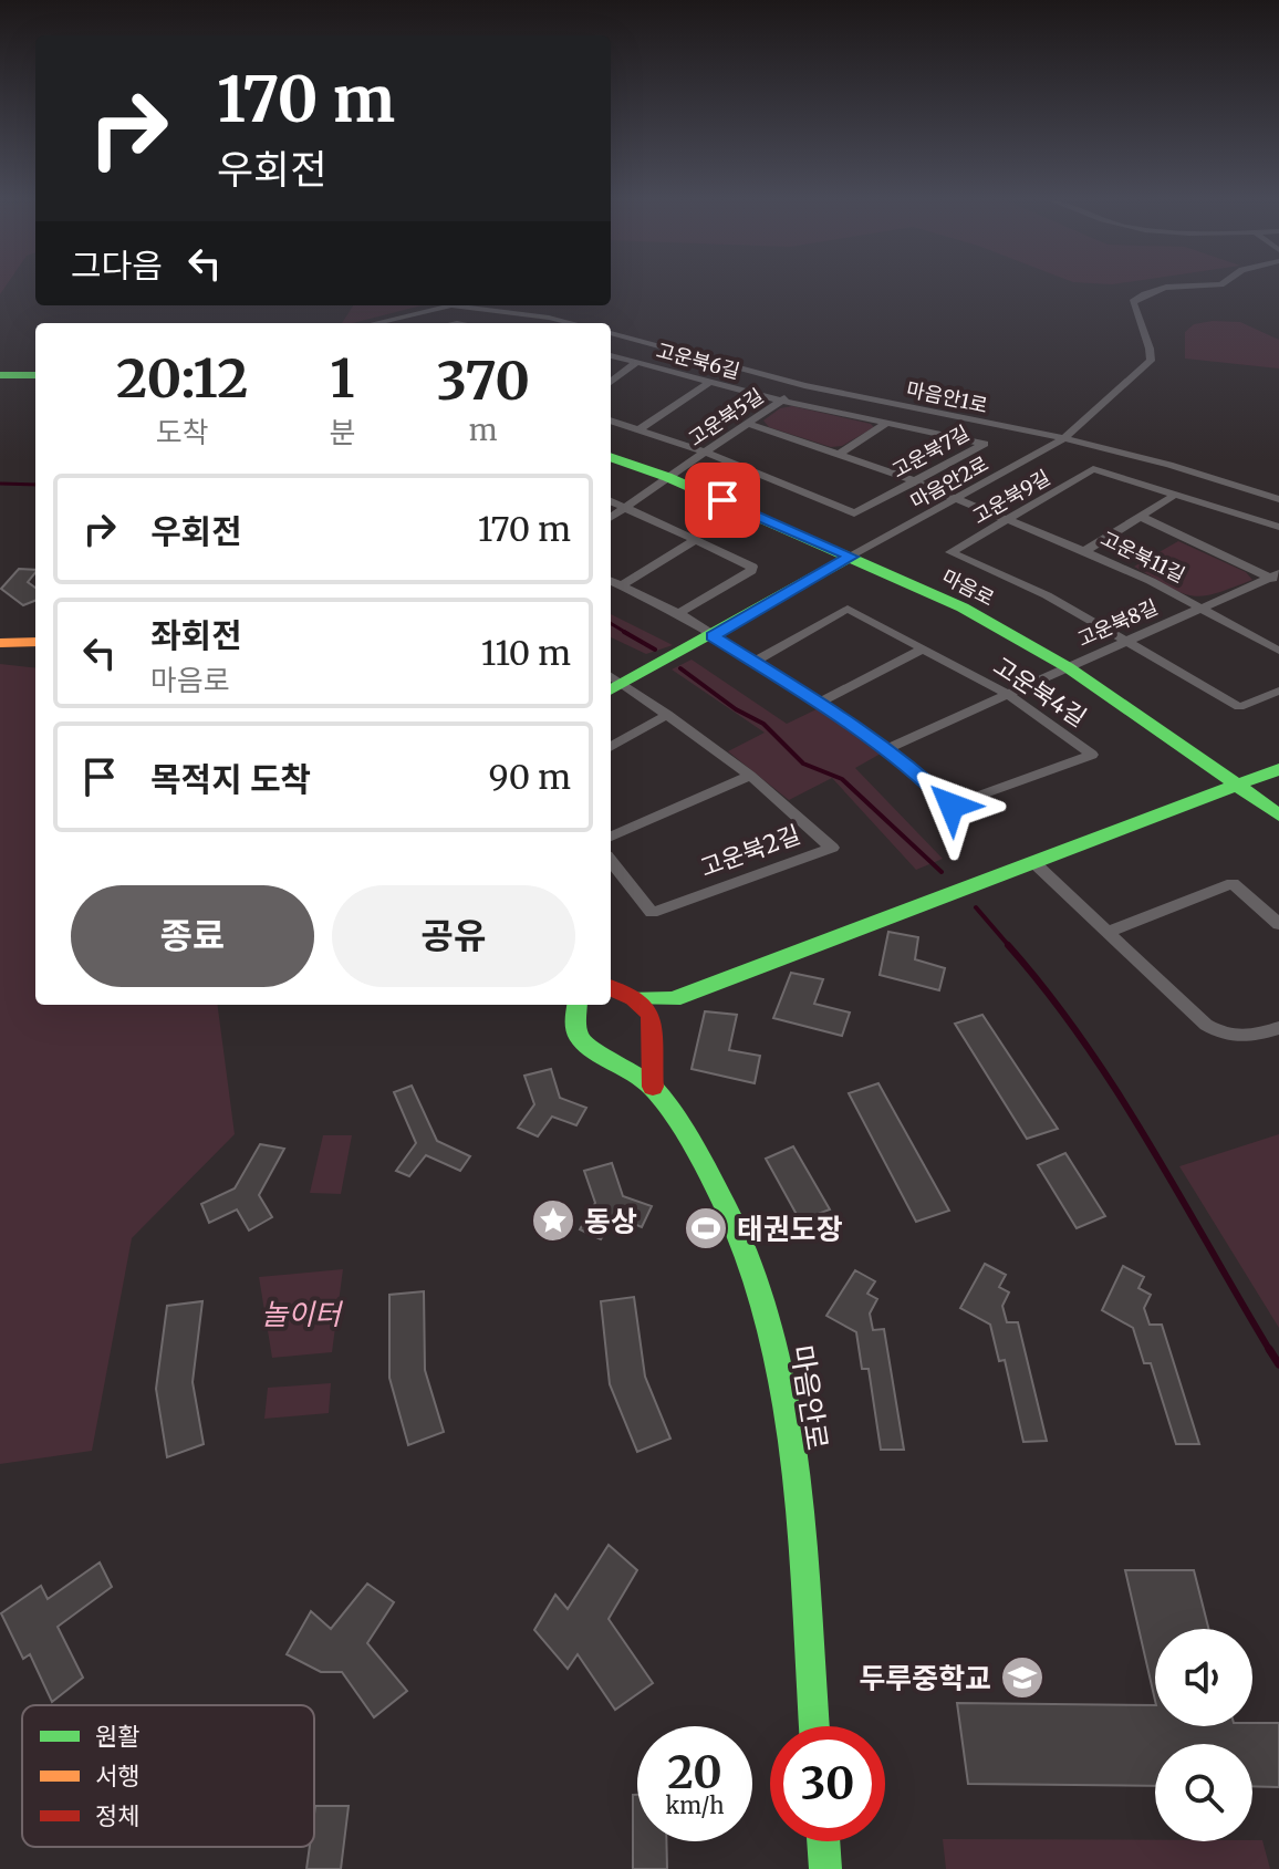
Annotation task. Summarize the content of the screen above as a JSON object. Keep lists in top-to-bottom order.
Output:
{
  "streets": {
    "street": [
      "고운북6길",
      "마음안1로",
      "고운북5길",
      "고운북7길",
      "마음안2로",
      "고운북9길",
      "고운북11길",
      "마음로",
      "고운북8길",
      "고운북4길",
      "고운북2길",
      "마음안로"
    ]
  },
  "crossings": [
    ["고운북6길", "고운북5길"],
    ["고운북6길", "고운북7길"],
    ["마음안1로", "고운북5길"],
    ["마음안1로", "마음안2로"],
    ["고운북5길", "고운북7길"],
    ["고운북5길", "마음로"],
    ["마음안2로", "마음로"],
    ["고운북9길", "고운북8길"],
    ["고운북11길", "고운북8길"],
    ["마음로", "고운북8길"],
    ["고운북8길", "고운북4길"]
  ],
  "parks": ["놀이터"],
  "places": {
    "place": ["동상"],
    "sports": ["태권도장"],
    "school or university": ["두루중학교"]
  },
  "legend": ["원활", "서행", "정체"],
  "page": {
    "turn": ["170 m", "우회전"],
    "then": "그다음",
    "eta": [
      "20:12",
      "도착",
      "1",
      "분",
      "370",
      "m"
    ],
    "list": [
      {
        "name": "우회전",
        "value": "170 m"
      },
      {
        "name": "좌회전",
        "note": "마음로",
        "value": "110 m"
      },
      {
        "name": "목적지 도착",
        "value": "90 m"
      }
    ],
    "buttons": ["종료", "공유"],
    "speed": "20 km/h",
    "limit": "30"
  }
}
